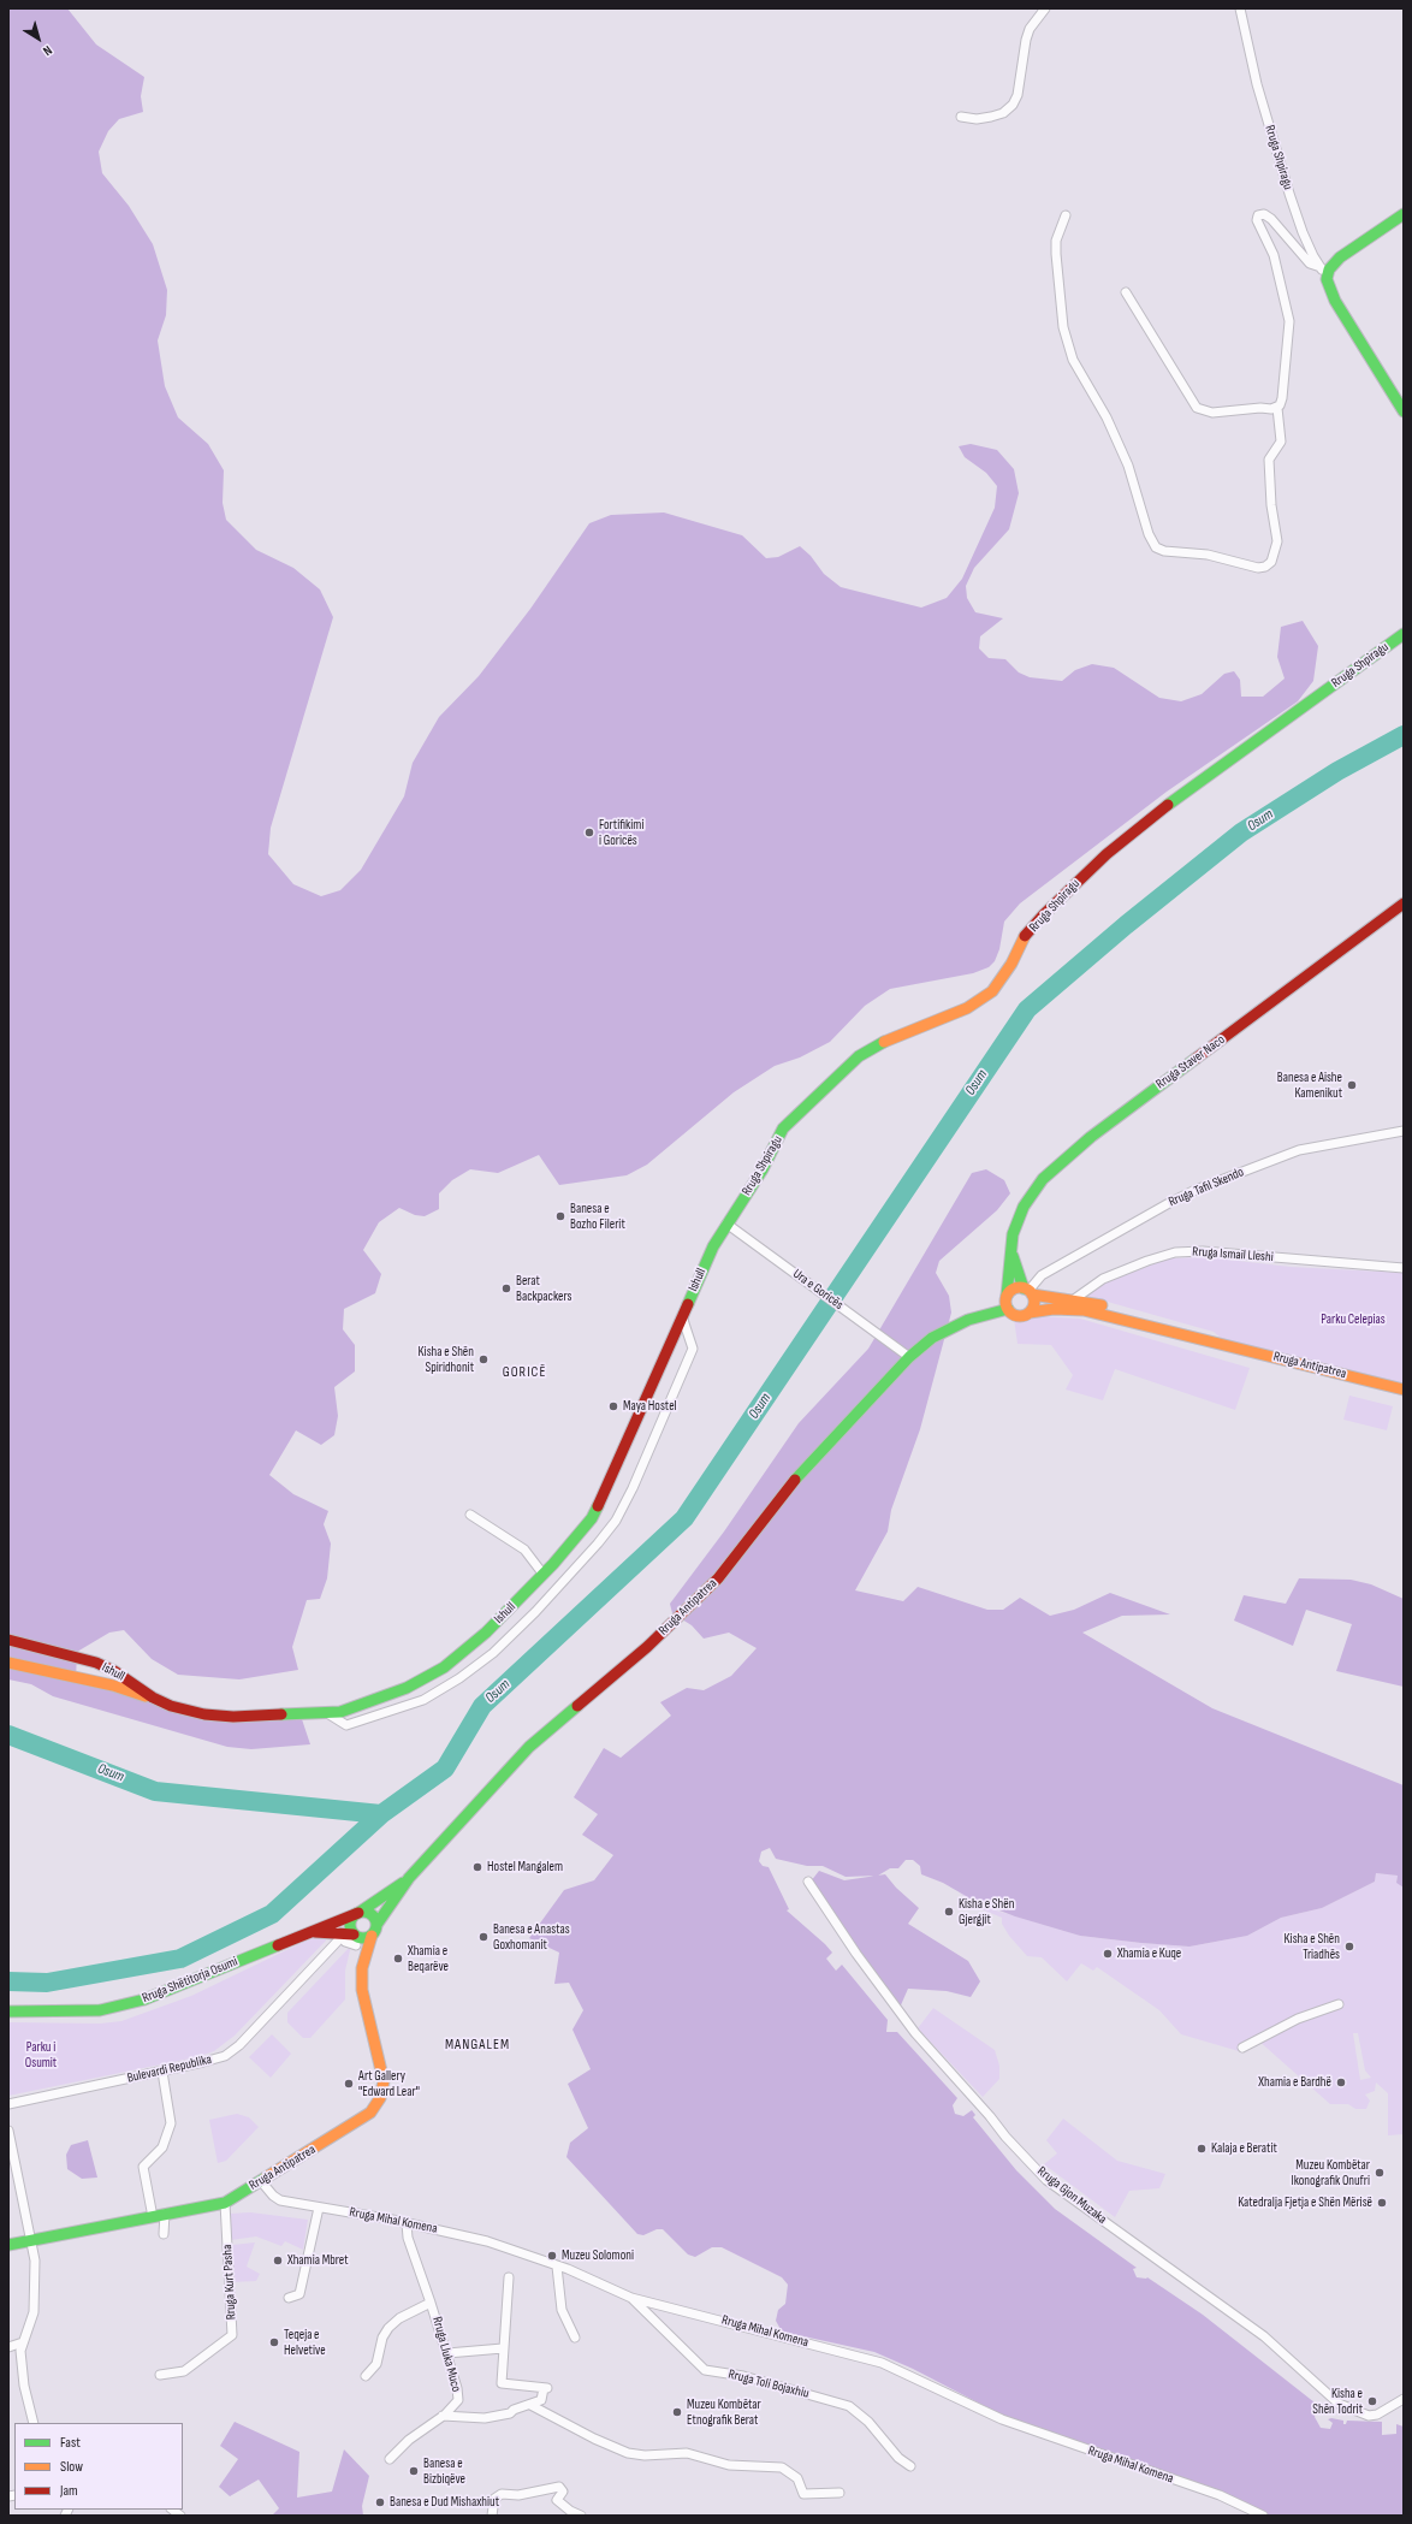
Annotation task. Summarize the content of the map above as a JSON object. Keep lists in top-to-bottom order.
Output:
{
  "streets": {
    "main road": [
      "Rruga Shpiragu",
      "Rruga Staver Naco",
      "Ishull",
      "Rruga Antipatrea",
      "Rruga Shëtitorja Osumi"
    ],
    "street": [
      "Rruga Tafil Skendo",
      "Rruga Ismail Lleshi",
      "Ura e Goricës",
      "Bulevardi Republika",
      "Rruga Gjon Muzaka",
      "Rruga Mihal Komena",
      "Rruga Kurt Pasha",
      "Rruga Lluka Muco",
      "Rruga Toli Bojaxhiu"
    ]
  },
  "crossings": [
    ["Rruga Shpiragu", "Ishull"],
    ["Rruga Shpiragu", "Ura e Goricës"],
    ["Rruga Staver Naco", "Rruga Tafil Skendo"],
    ["Rruga Staver Naco", "Rruga Antipatrea"],
    ["Rruga Tafil Skendo", "Rruga Antipatrea"],
    ["Rruga Ismail Lleshi", "Rruga Antipatrea"],
    ["Ishull", "Ura e Goricës"],
    ["Ura e Goricës", "Rruga Antipatrea"],
    ["Rruga Antipatrea", "Rruga Shëtitorja Osumi"],
    ["Rruga Antipatrea", "Rruga Mihal Komena"],
    ["Rruga Antipatrea", "Rruga Kurt Pasha"],
    ["Rruga Shëtitorja Osumi", "Bulevardi Republika"],
    ["Rruga Mihal Komena", "Rruga Lluka Muco"],
    ["Rruga Mihal Komena", "Rruga Toli Bojaxhiu"]
  ],
  "districts": ["GORICË", "MANGALEM"],
  "water": ["Osum"],
  "parks": ["Parku Celepias", "Parku i Osumit"],
  "places": [
    "Fortifikimi i Goricës",
    "Banesa e Aishe Kamenikut",
    "Banesa e Bozho Filerit",
    "Berat Backpackers",
    "Kisha e Shën Spiridhonit",
    "Maya Hostel",
    "Hostel Mangalem",
    "Kisha e Shën Gjergjit",
    "Banesa e Anastas Goxhomanit",
    "Kisha e Shën Triadhës",
    "Xhamia e Kuqe",
    "Xhamia e Beqarëve",
    "Xhamia e Bardhë",
    "Art Gallery \"Edward Lear\"",
    "Kalaja e Beratit",
    "Muzeu Kombëtar Ikonografik Onufri",
    "Katedralja Fjetja e Shën Mërisë",
    "Muzeu Solomoni",
    "Xhamia Mbret",
    "Teqeja e Helvetive",
    "Kisha e Shën Todrit",
    "Muzeu Kombëtar Etnografik Berat",
    "Banesa e Bizbiqëve",
    "Banesa e Dud Mishaxhiut"
  ],
  "legend": ["Fast", "Slow", "Jam"],
  "north": "bottom right"
}
